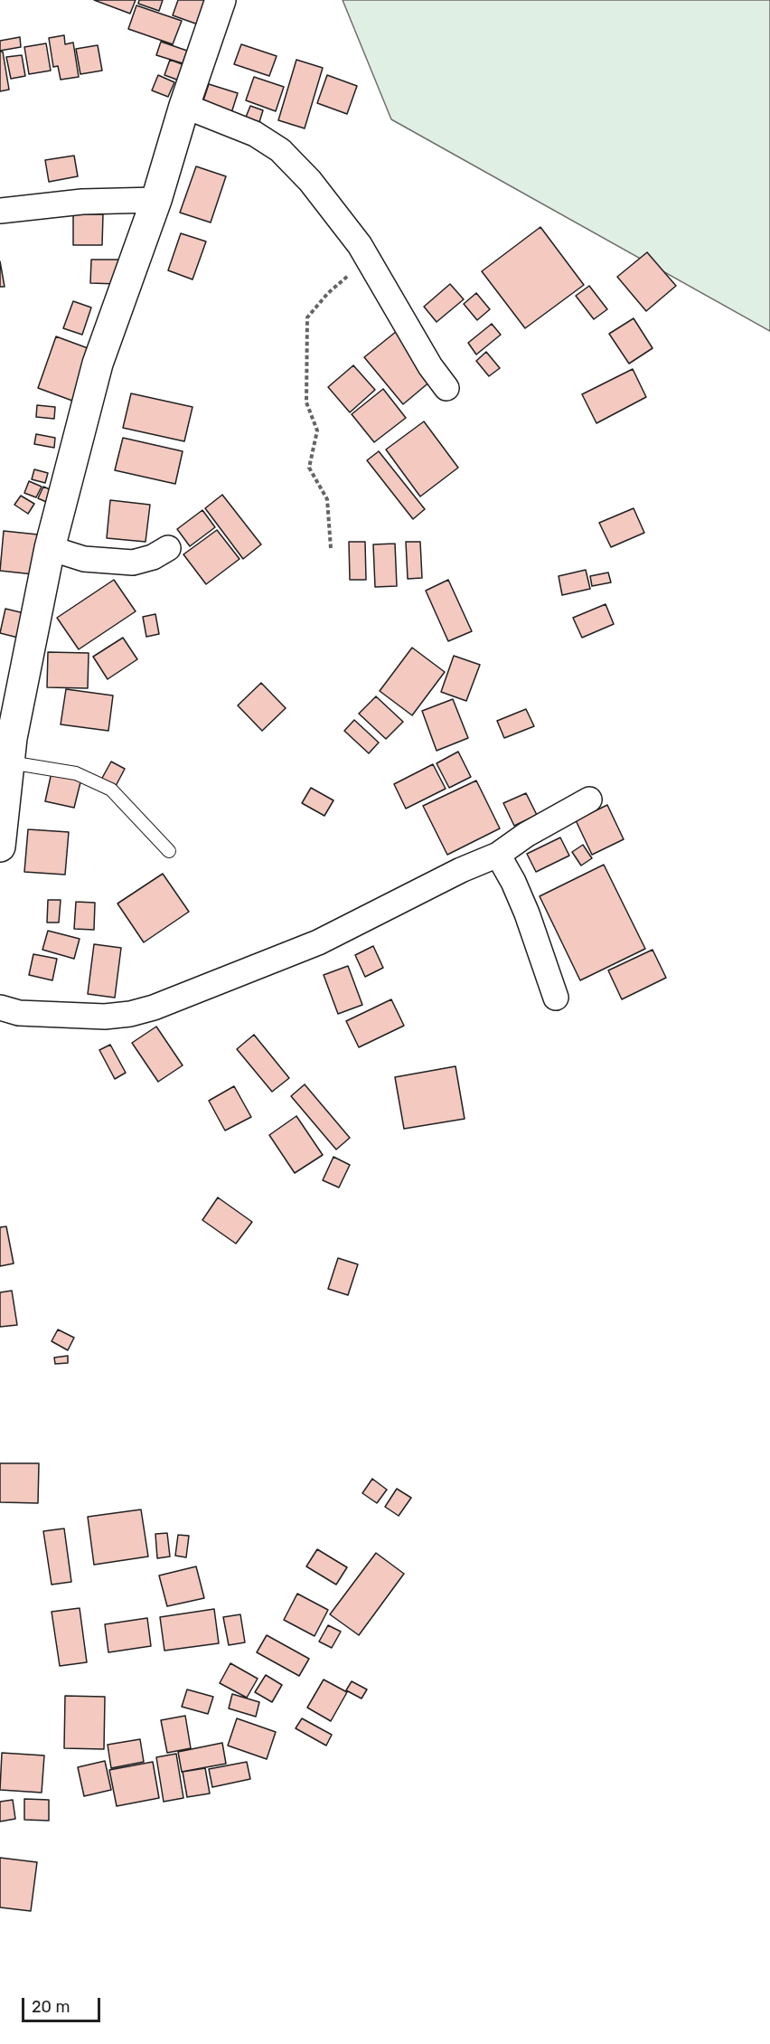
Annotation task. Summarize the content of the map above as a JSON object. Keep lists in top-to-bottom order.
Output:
{
  "scale_bar": "20 m"
}
